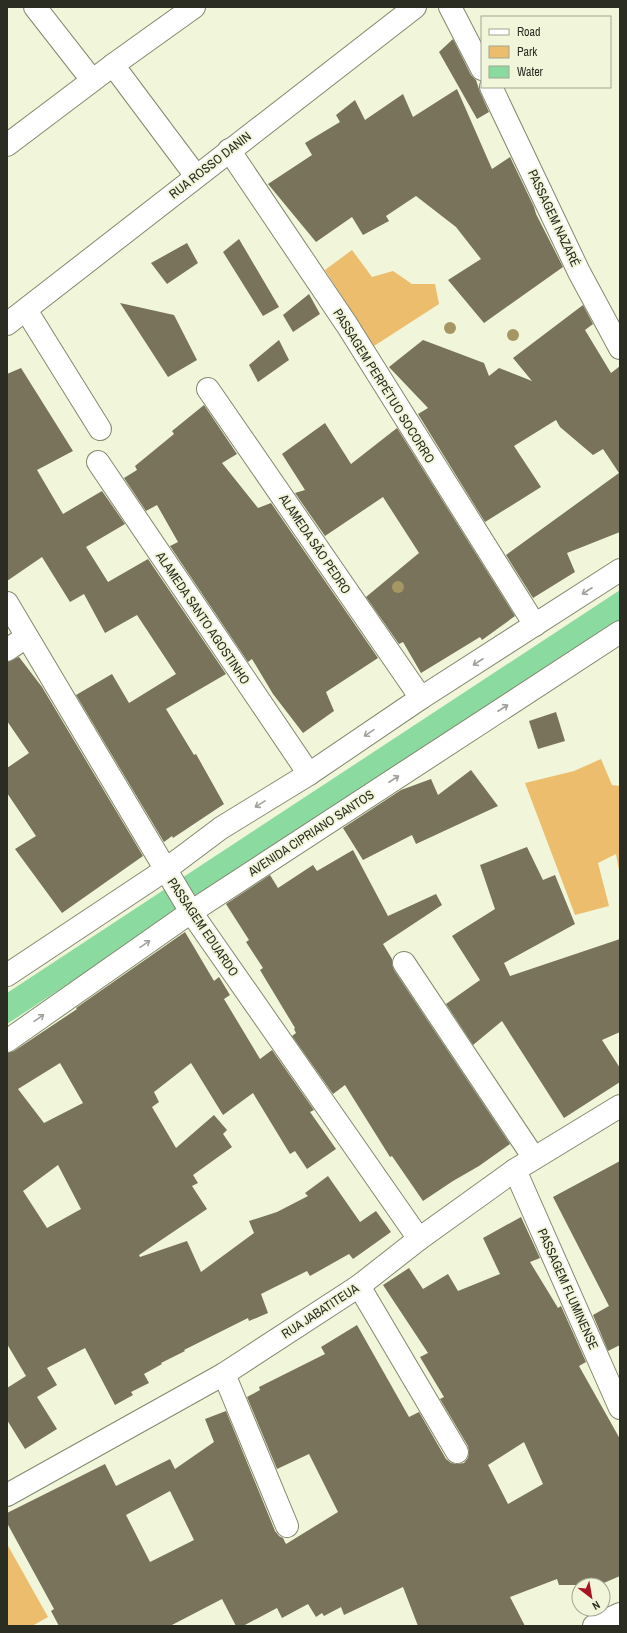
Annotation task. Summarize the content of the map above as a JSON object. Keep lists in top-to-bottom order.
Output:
{
  "streets": {
    "street": [
      "RUA ROSSO DANIN",
      "PASSAGEM NAZARÉ",
      "PASSAGEM PERPÉTUO SOCORRO",
      "ALAMEDA SÃO PEDRO",
      "ALAMEDA SANTO AGOSTINHO",
      "AVENIDA CIPRIANO SANTOS",
      "PASSAGEM EDUARDO",
      "PASSAGEM FLUMINENSE",
      "RUA JABATITEUA"
    ]
  },
  "crossings": [
    ["RUA ROSSO DANIN", "PASSAGEM PERPÉTUO SOCORRO"],
    ["AVENIDA CIPRIANO SANTOS", "PASSAGEM EDUARDO"],
    ["PASSAGEM EDUARDO", "RUA JABATITEUA"],
    ["PASSAGEM FLUMINENSE", "RUA JABATITEUA"]
  ],
  "legend": ["Road", "Park", "Water"],
  "north": "bottom right"
}
